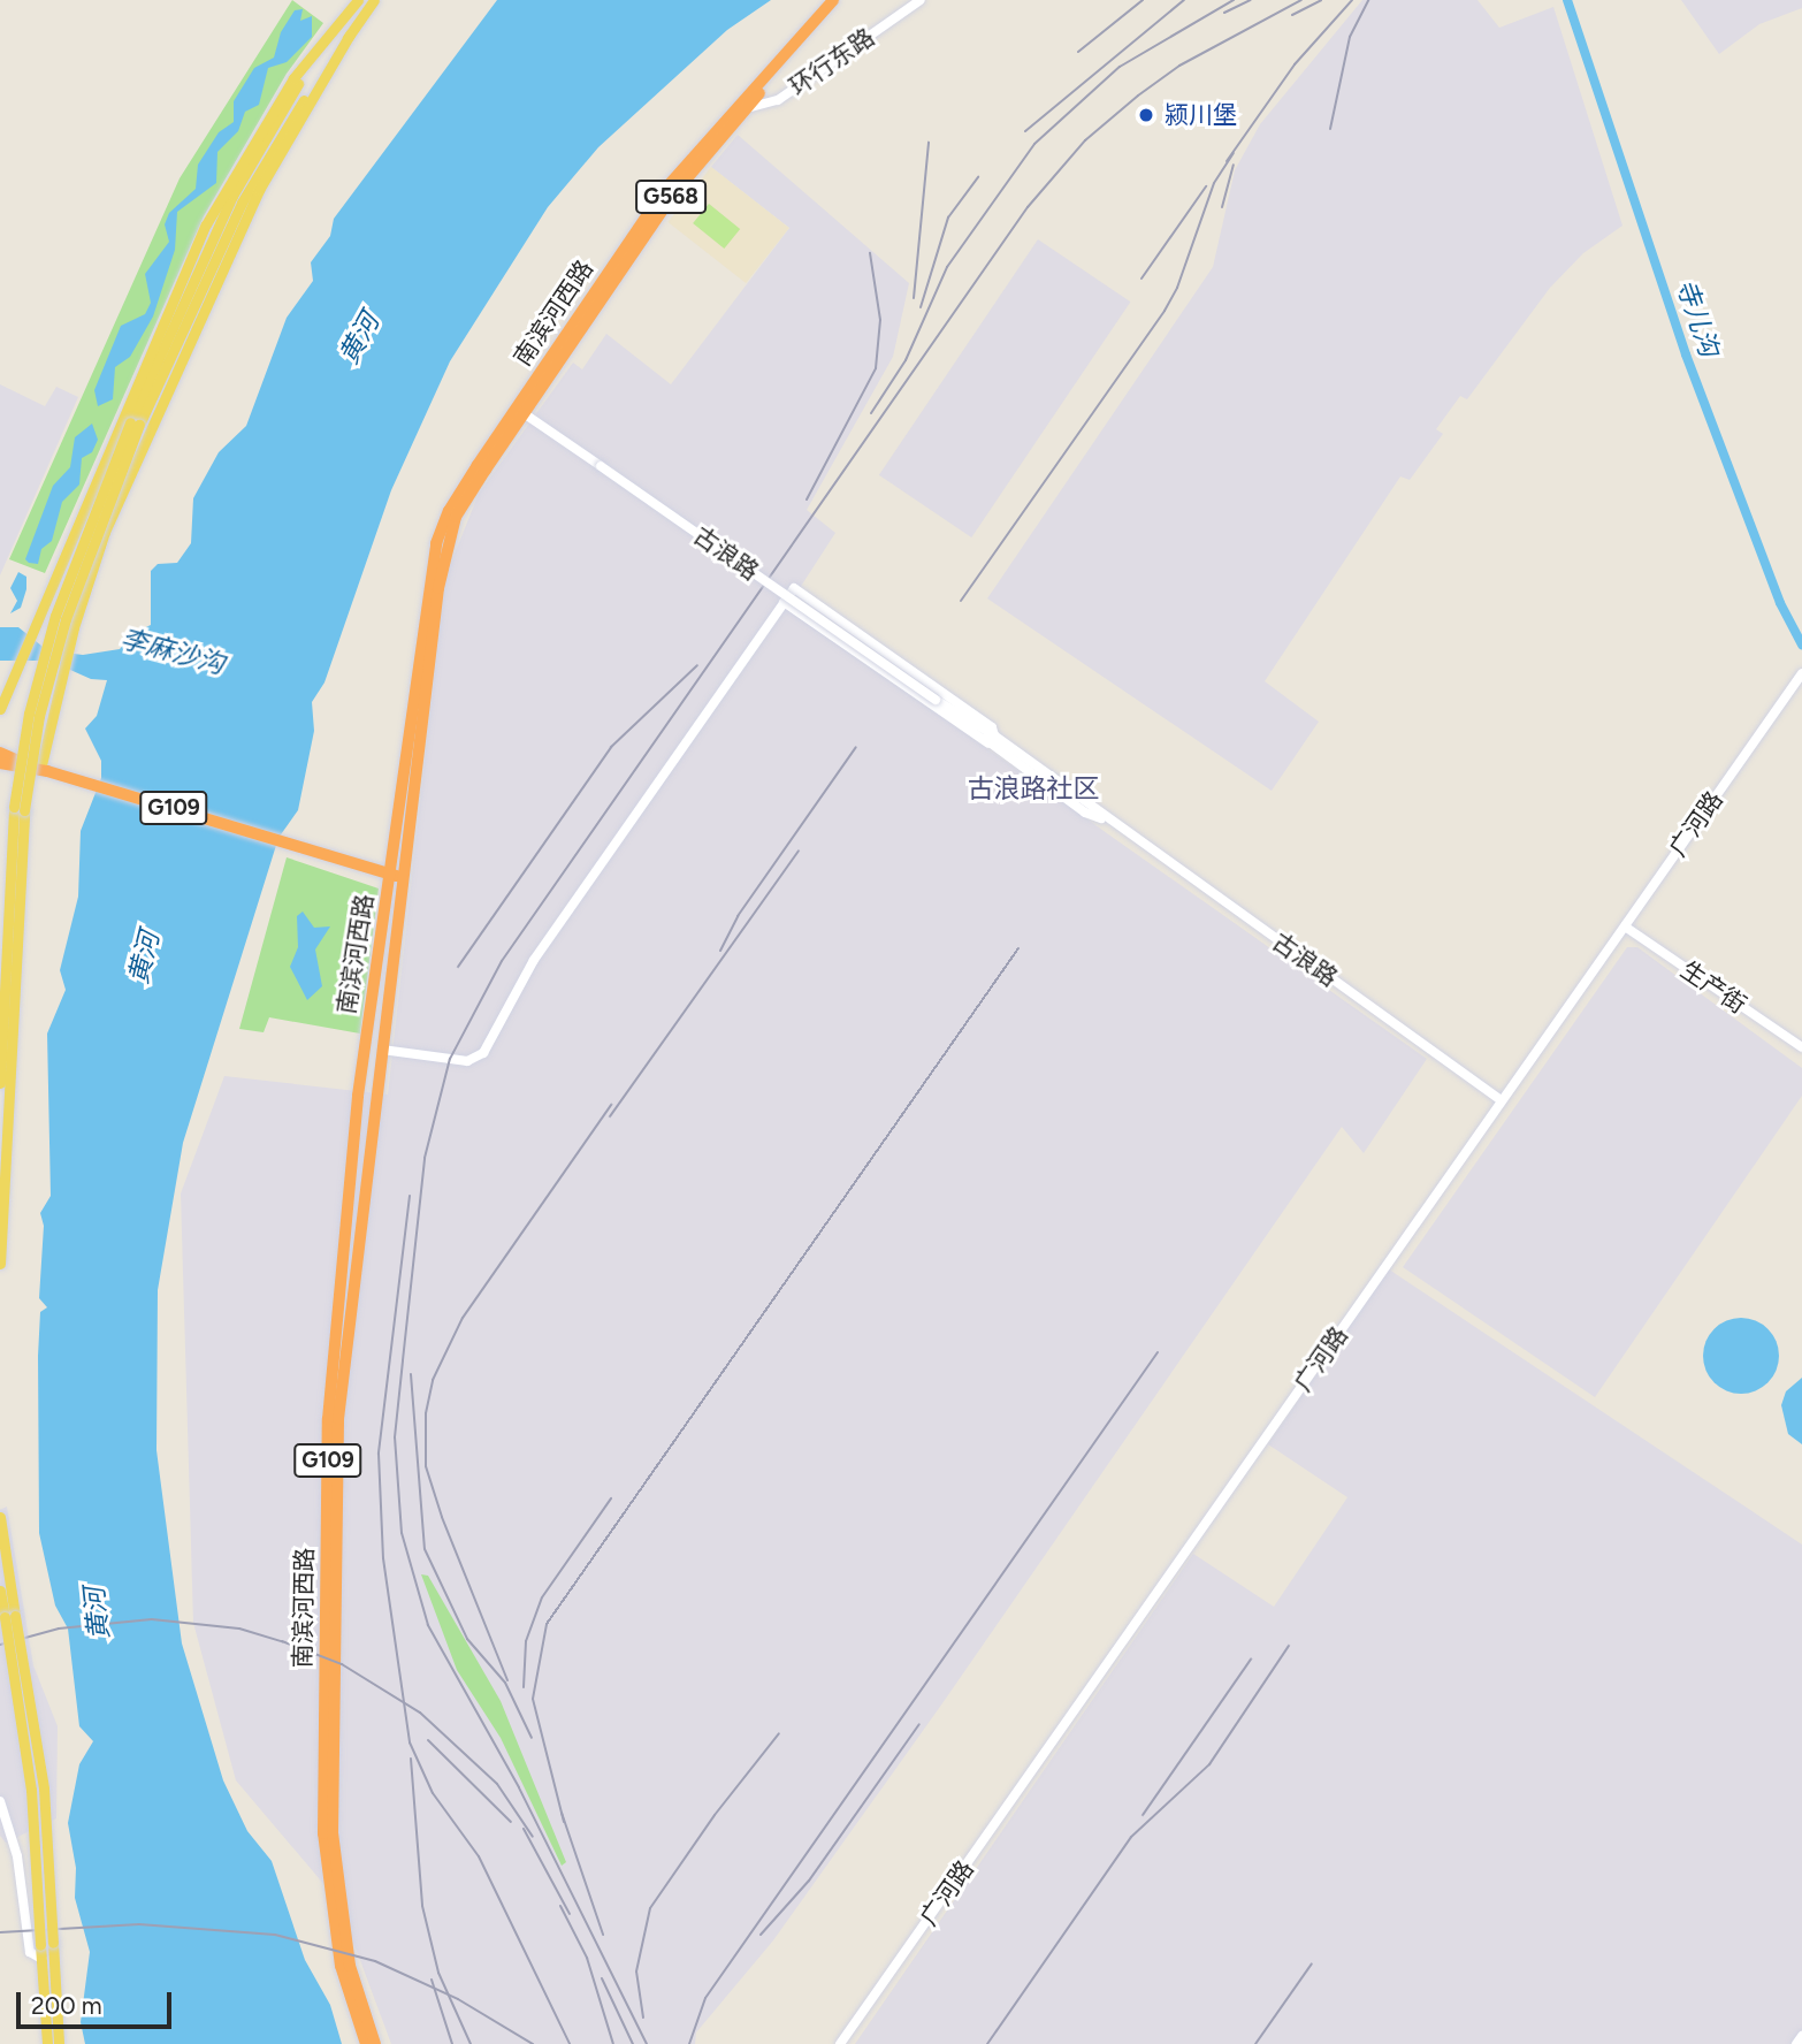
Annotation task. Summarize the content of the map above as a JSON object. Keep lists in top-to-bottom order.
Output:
{
  "streets": {
    "highway": ["G568", "南滨河西路", "G109"],
    "street": [
      "环行东路",
      "古浪路",
      "广河路",
      "生产街"
    ]
  },
  "crossings": [
    ["环行东路", "南滨河西路"],
    ["南滨河西路", "古浪路"],
    ["南滨河西路", "G109"],
    ["古浪路", "广河路"],
    ["广河路", "生产街"]
  ],
  "districts": ["古浪路社区"],
  "water": ["寺儿沟", "黄河", "李麻沙沟"],
  "places": ["颍川堡"],
  "scale_bar": "200 m"
}
